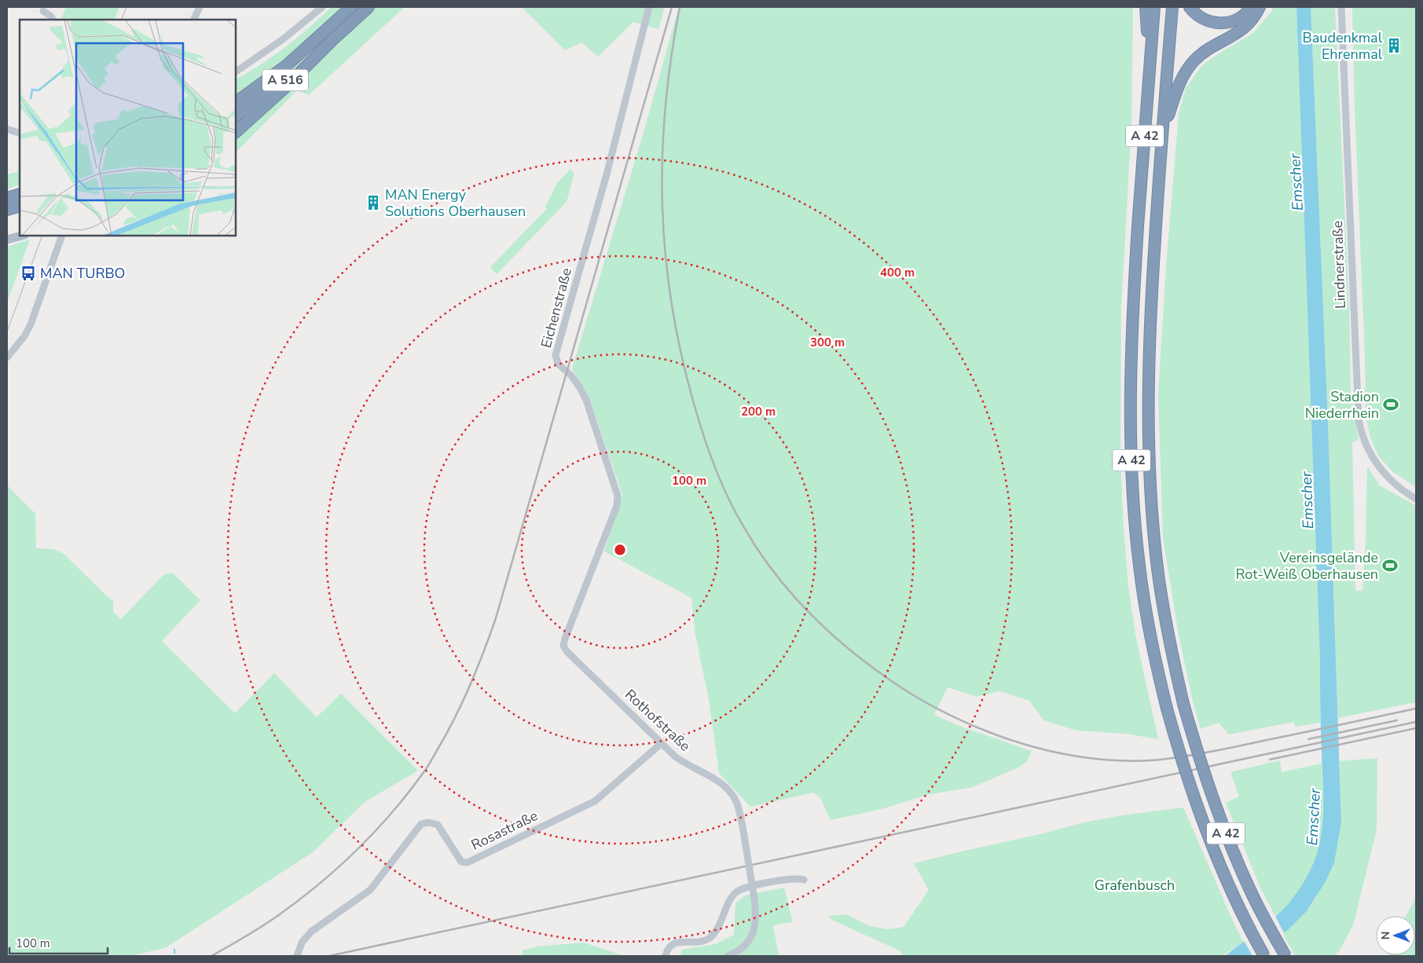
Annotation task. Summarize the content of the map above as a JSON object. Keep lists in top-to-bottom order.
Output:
{
  "streets": {
    "highway": ["A 516", "A 42"],
    "street": [
      "Lindnerstraße",
      "Eichenstraße",
      "Rothofstraße",
      "Rosastraße"
    ]
  },
  "crossings": [
    ["Eichenstraße", "Rothofstraße"],
    ["Rothofstraße", "Rosastraße"]
  ],
  "water": ["Emscher"],
  "parks": ["Grafenbusch"],
  "places": {
    "building": ["Baudenkmal Ehrenmal", "MAN Energy Solutions Oberhausen"],
    "bus stop": ["MAN TURBO"],
    "sports": ["Stadion Niederrhein", "Vereinsgelände Rot-Weiß Oberhausen"]
  },
  "scale_bar": "100 m",
  "north": "left",
  "rings": [
    "400 m",
    "300 m",
    "200 m",
    "100 m"
  ]
}
